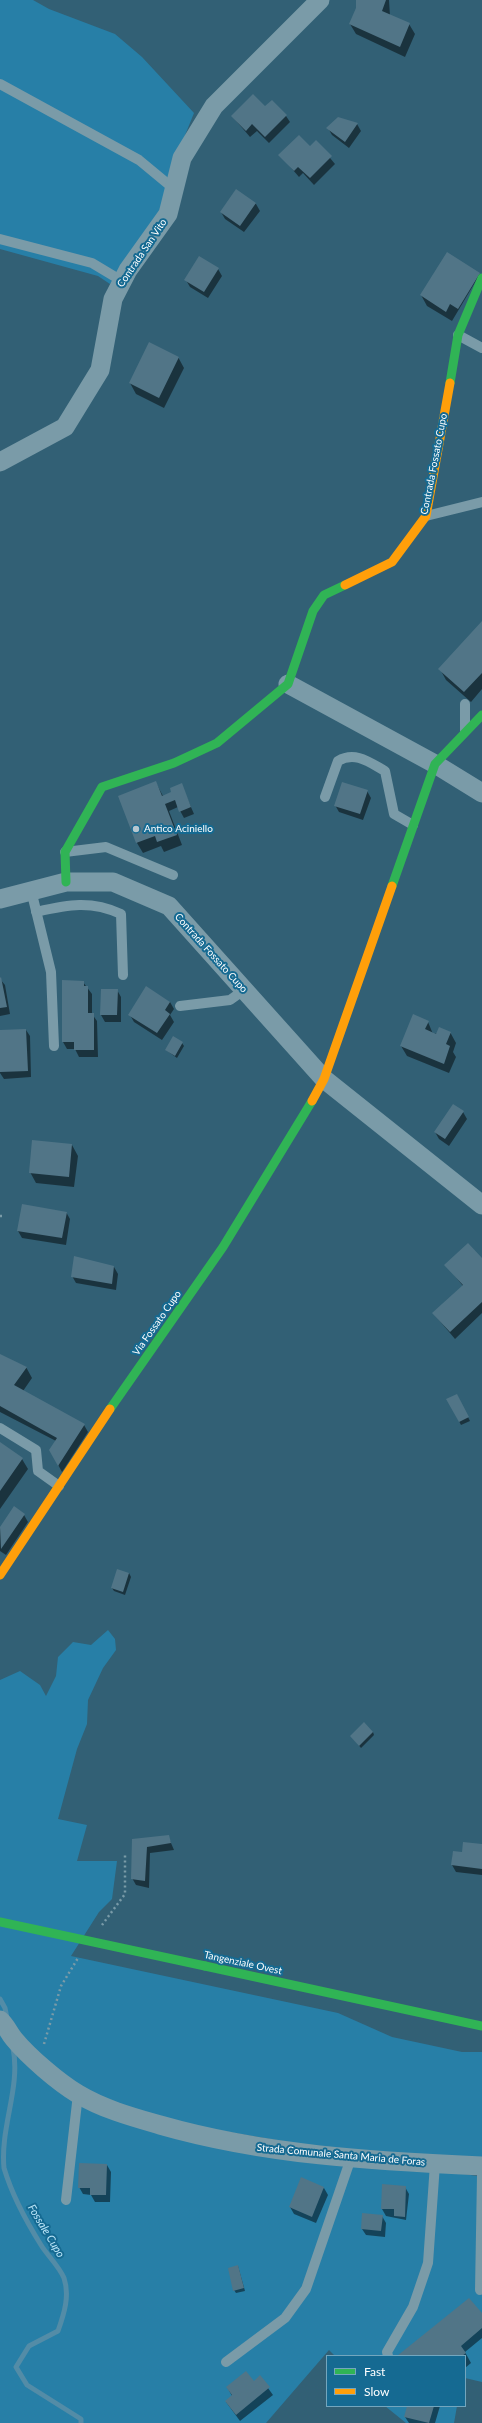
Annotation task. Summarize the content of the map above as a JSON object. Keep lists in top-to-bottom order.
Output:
{
  "streets": {
    "street": [
      "Contrada San Vito",
      "Contrada Fossato Cupo",
      "Via Fossato Cupo",
      "Tangenziale Ovest",
      "Strada Comunale Santa Maria de Foras"
    ]
  },
  "crossings": [
    ["Contrada Fossato Cupo", "Via Fossato Cupo"]
  ],
  "water": ["Fossale Cupo"],
  "places": ["Antico Aciniello"],
  "legend": ["Fast", "Slow"]
}
